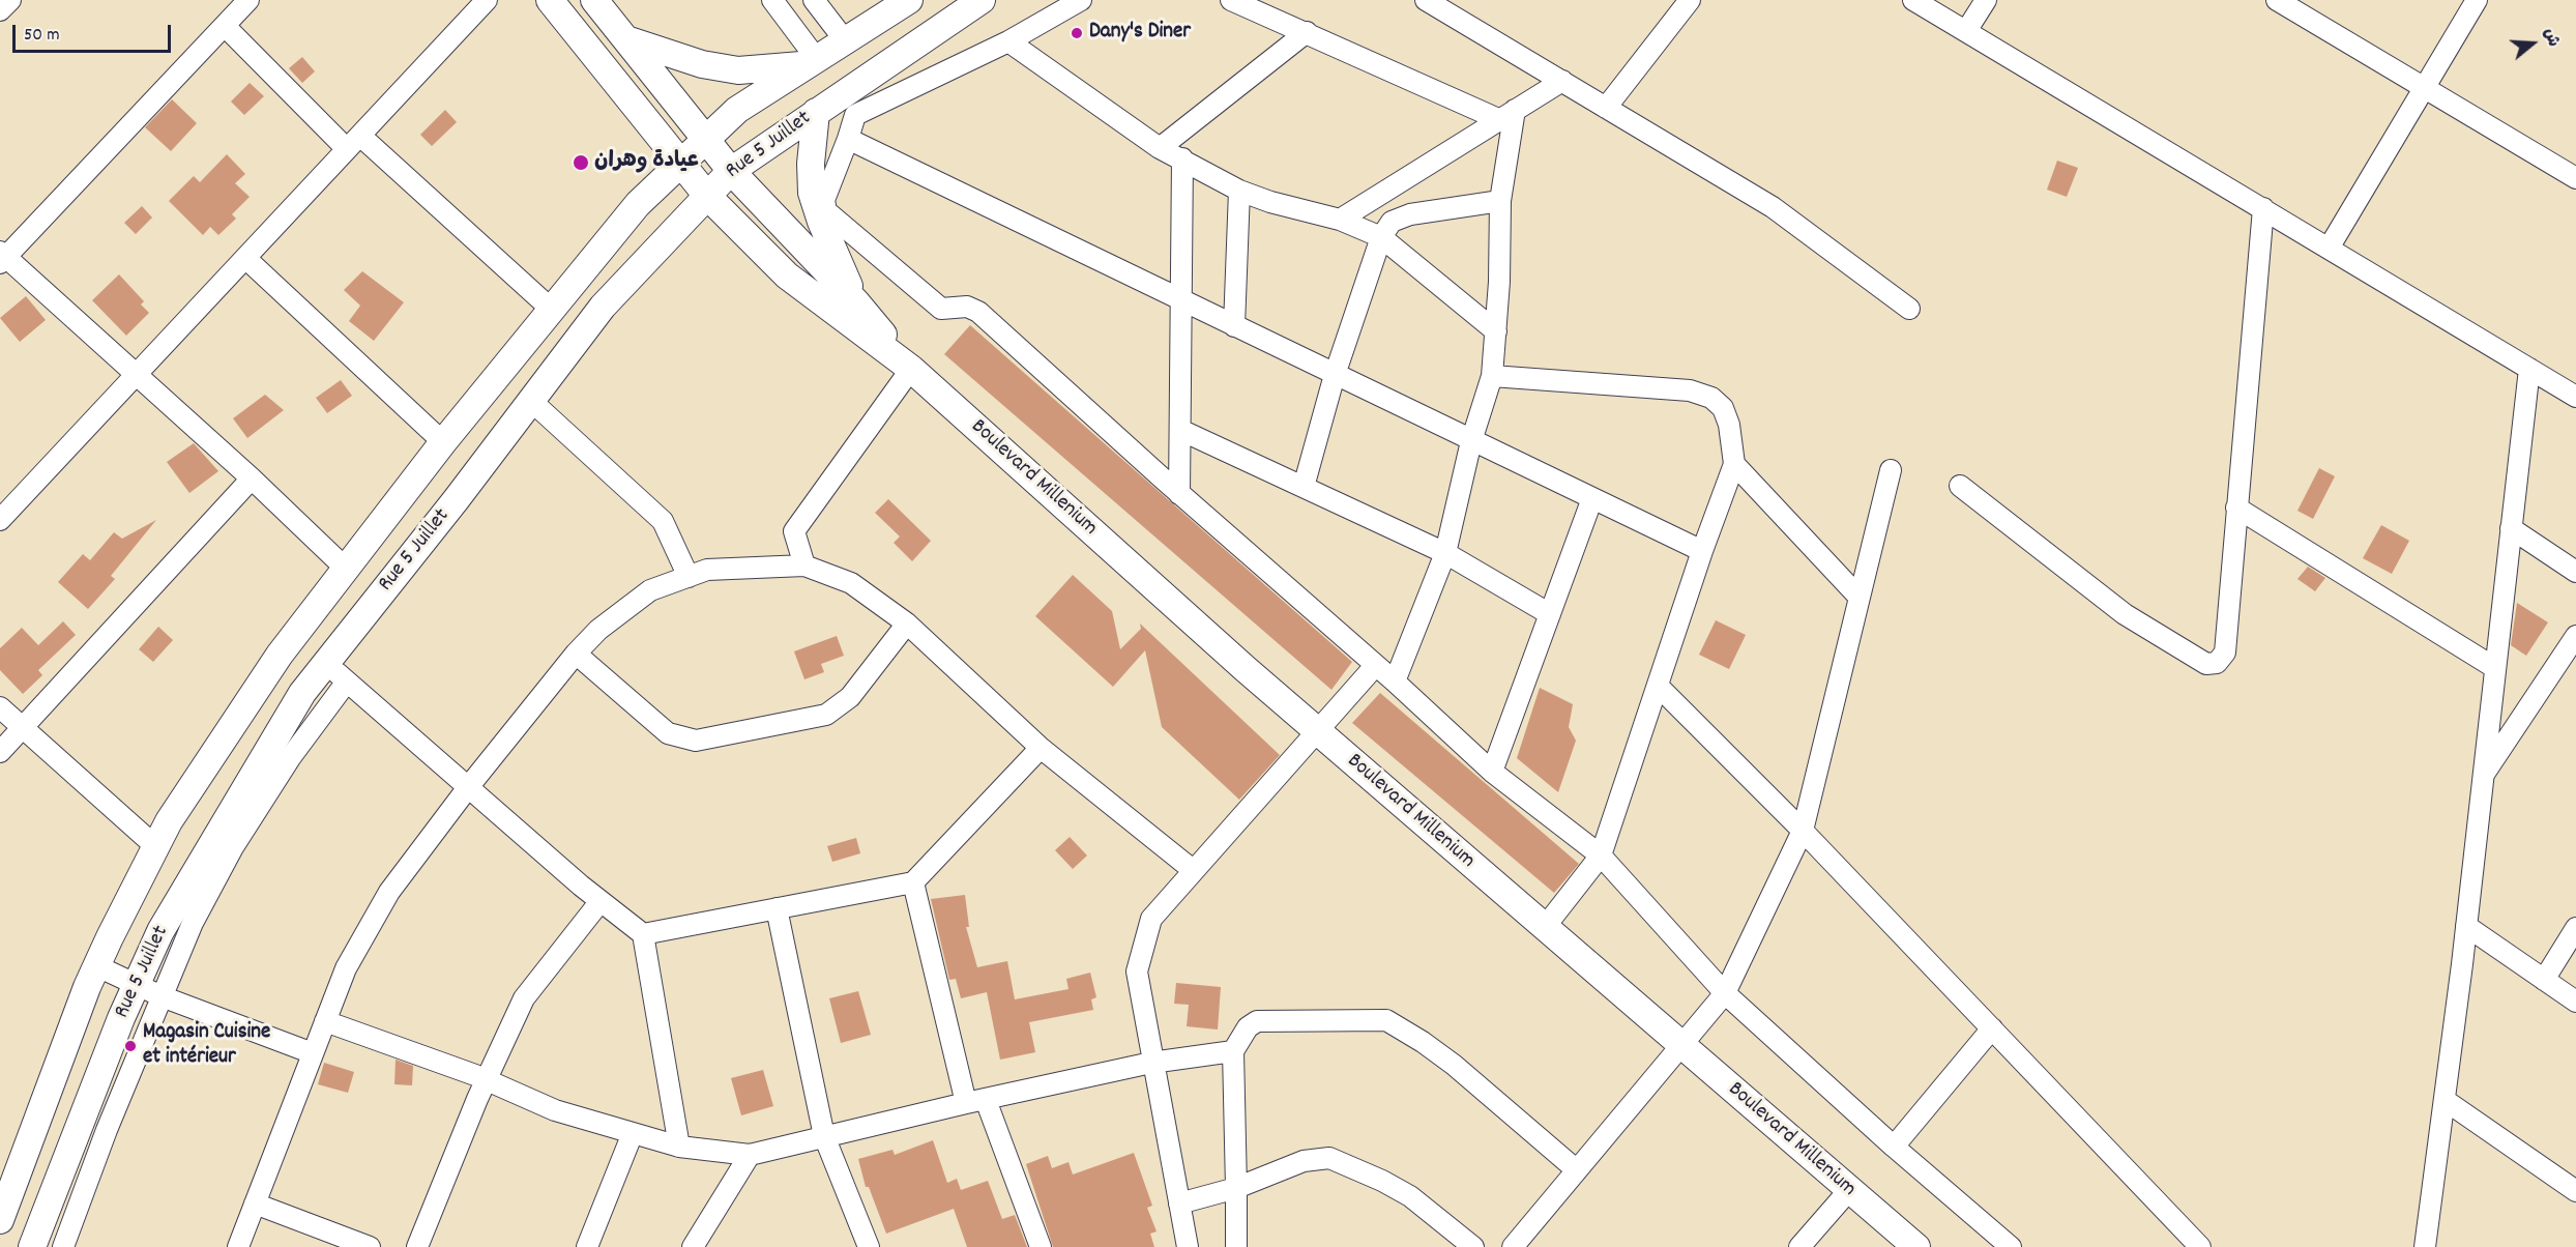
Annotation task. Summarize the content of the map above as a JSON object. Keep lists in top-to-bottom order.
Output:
{
  "streets": {
    "main road": ["Rue 5 Juillet", "Boulevard Millenium"]
  },
  "crossings": [
    ["Rue 5 Juillet", "Boulevard Millenium"]
  ],
  "places": ["Dany's Diner", "عيادة وهران", "Magasin Cuisine et intérieur"],
  "scale_bar": "50 m",
  "north": "right"
}
